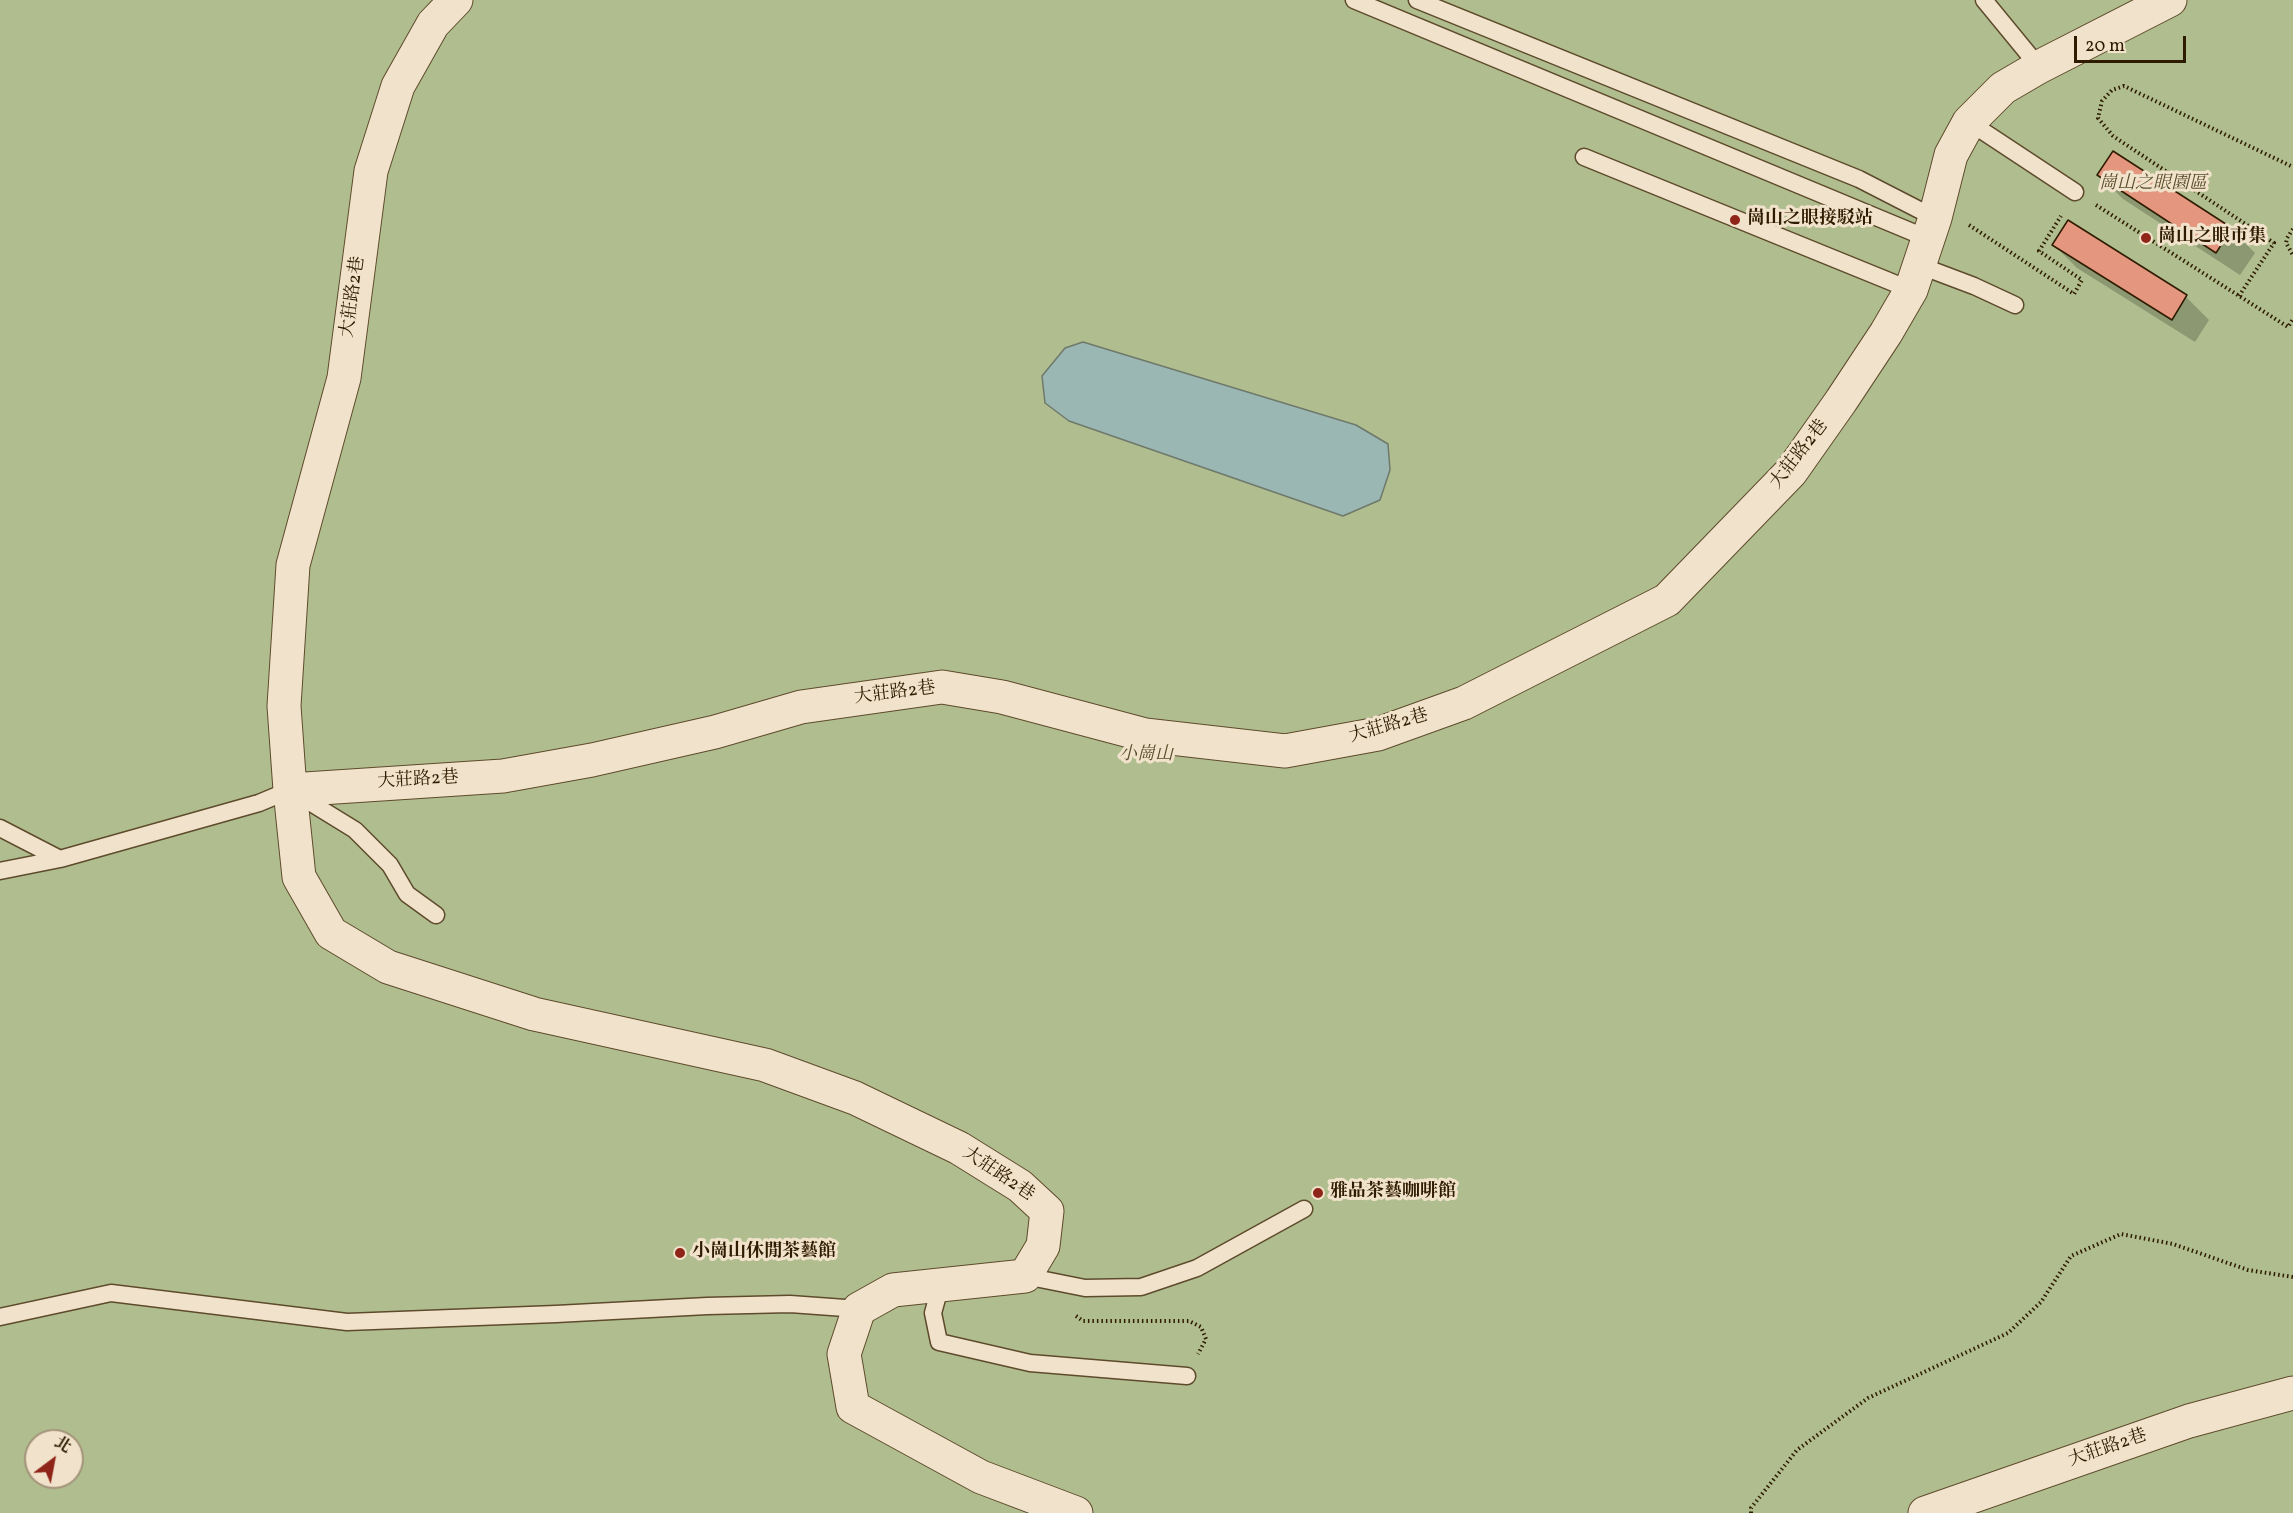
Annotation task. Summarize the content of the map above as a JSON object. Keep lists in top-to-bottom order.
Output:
{
  "streets": {
    "street": ["大莊路2巷"]
  },
  "parks": ["崗山之眼園區", "小崗山"],
  "places": [
    "崗山之眼接駁站",
    "崗山之眼市集",
    "雅品茶藝咖啡館",
    "小崗山休閒茶藝館"
  ],
  "scale_bar": "20 m",
  "north": "top right"
}
